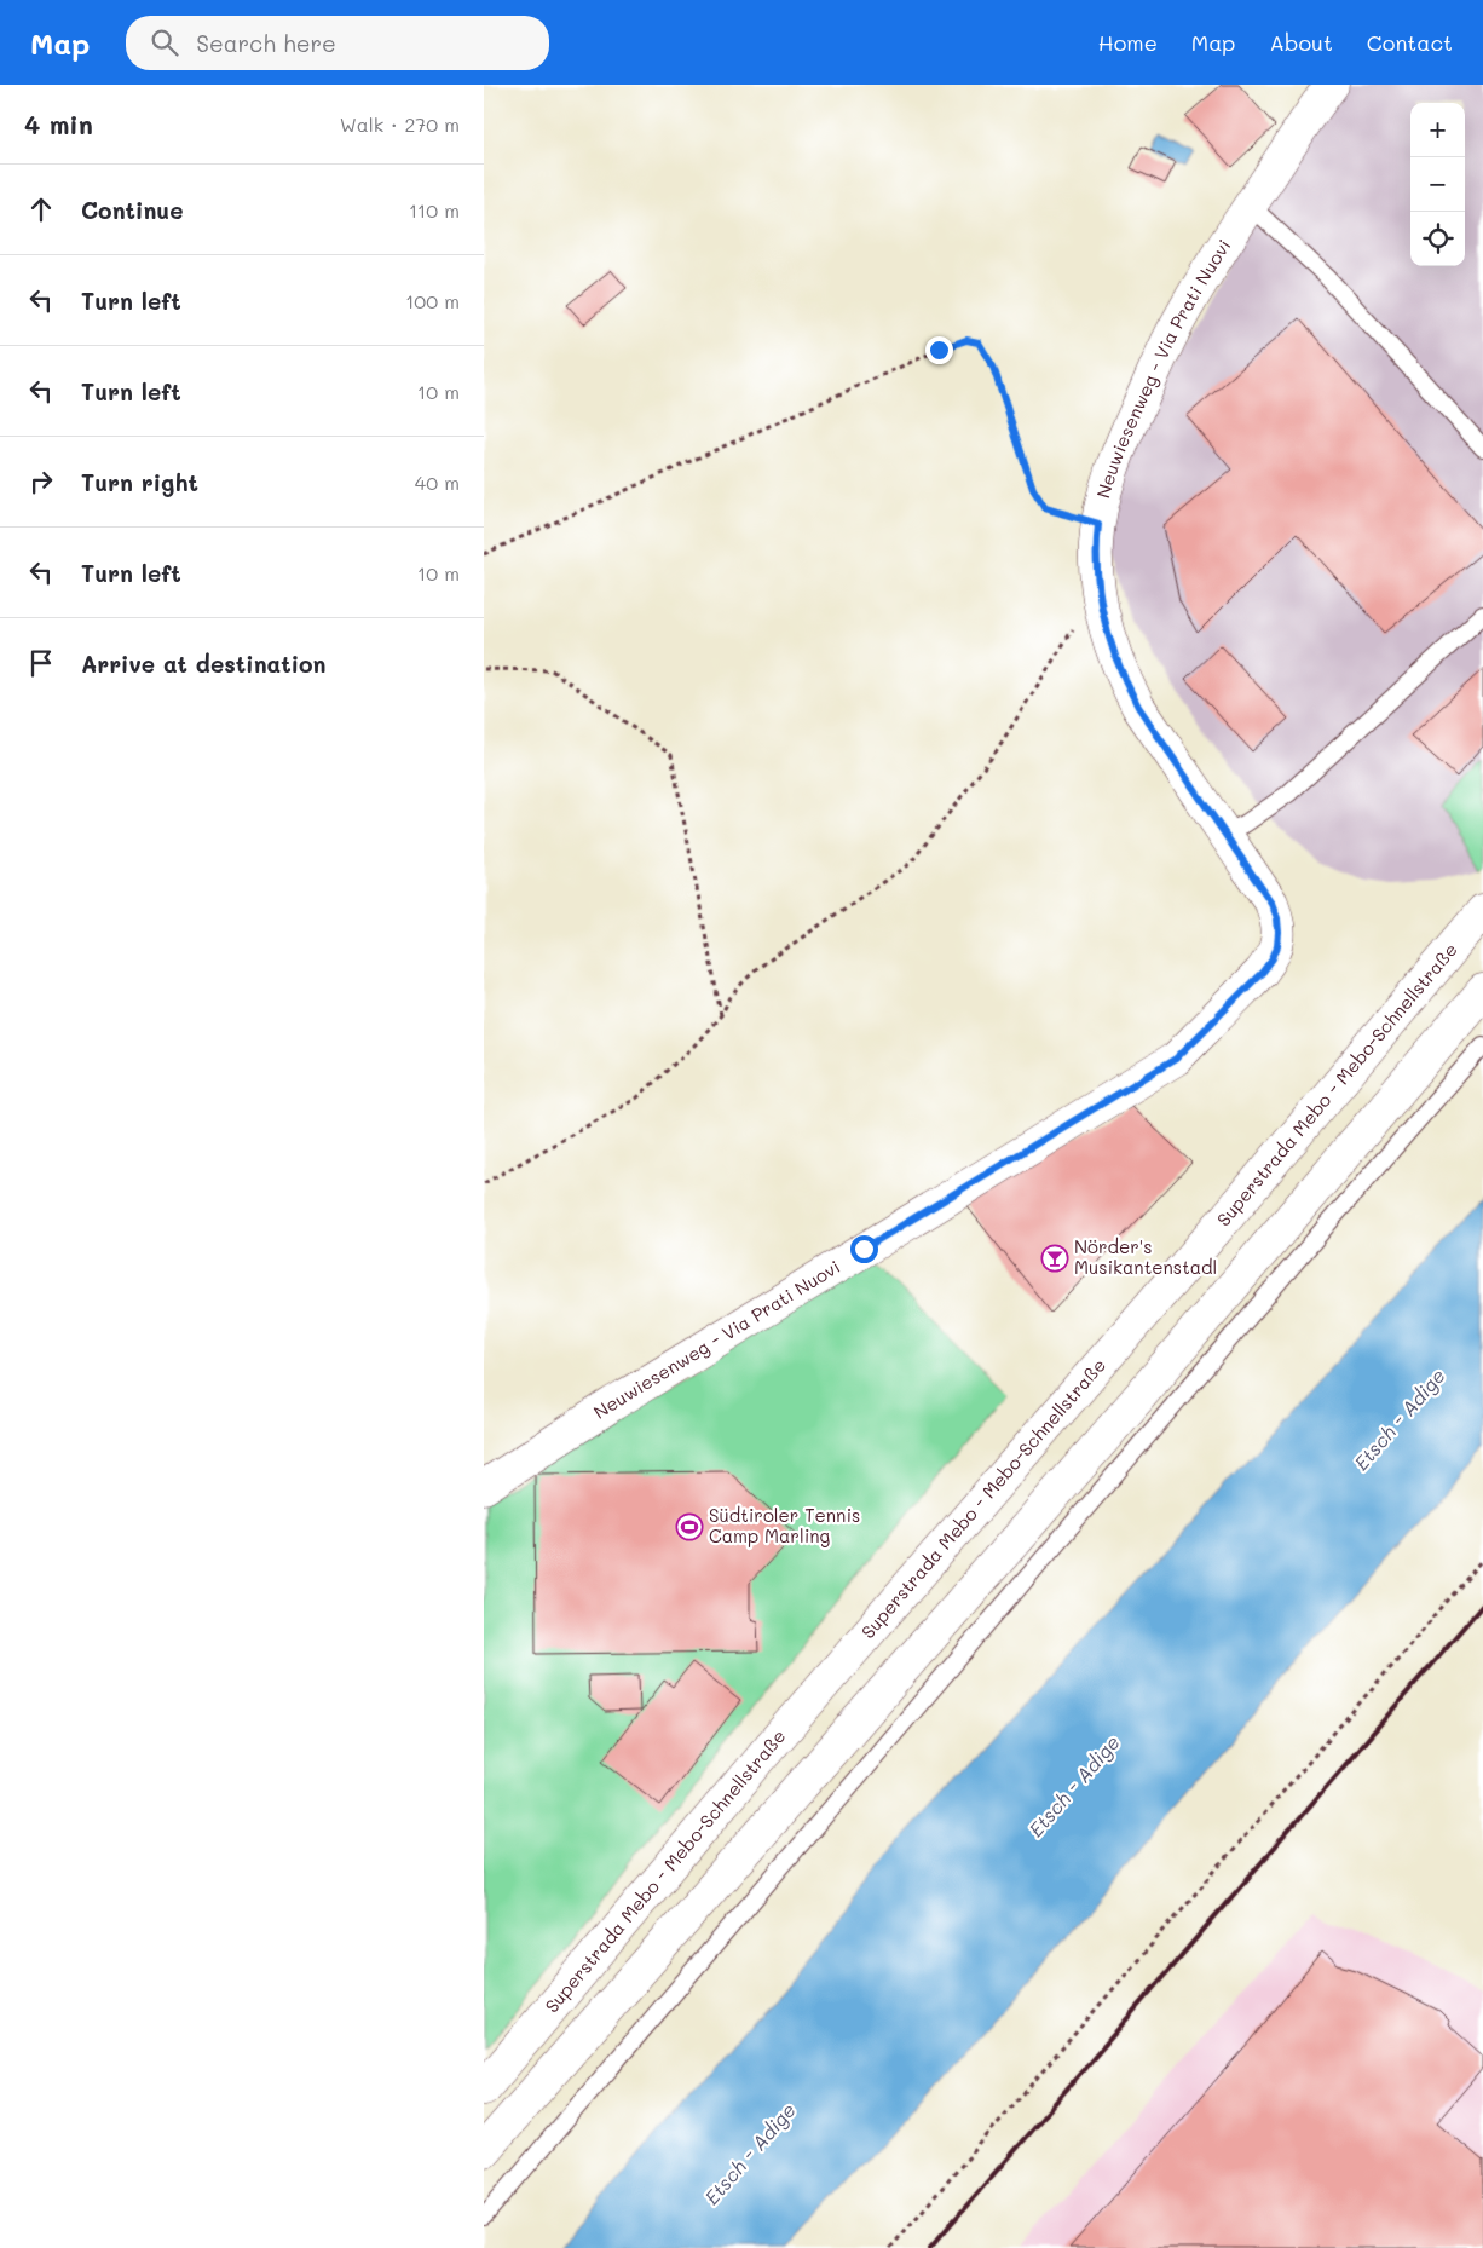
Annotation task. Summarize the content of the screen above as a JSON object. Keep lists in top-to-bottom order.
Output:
{
  "streets": {
    "main road": ["Neuwiesenweg - Via Prati Nuovi", "Superstrada Mebo - Mebo-Schnellstraße"]
  },
  "water": ["Etsch - Adige"],
  "places": {
    "bar": ["Nörder's Musikantenstadl"],
    "sports": ["Südtiroler Tennis Camp Marling"]
  },
  "page": {
    "header": "Map",
    "search": "Search here",
    "nav": [
      "Home",
      "Map",
      "About",
      "Contact"
    ],
    "heading": ["4 min", "Walk · 270 m"],
    "map_buttons": ["+", "−"],
    "list": [
      ["Continue", "110 m"],
      ["Turn left", "100 m"],
      ["Turn left", "10 m"],
      ["Turn right", "40 m"],
      ["Turn left", "10 m"],
      "Arrive at destination"
    ]
  }
}
